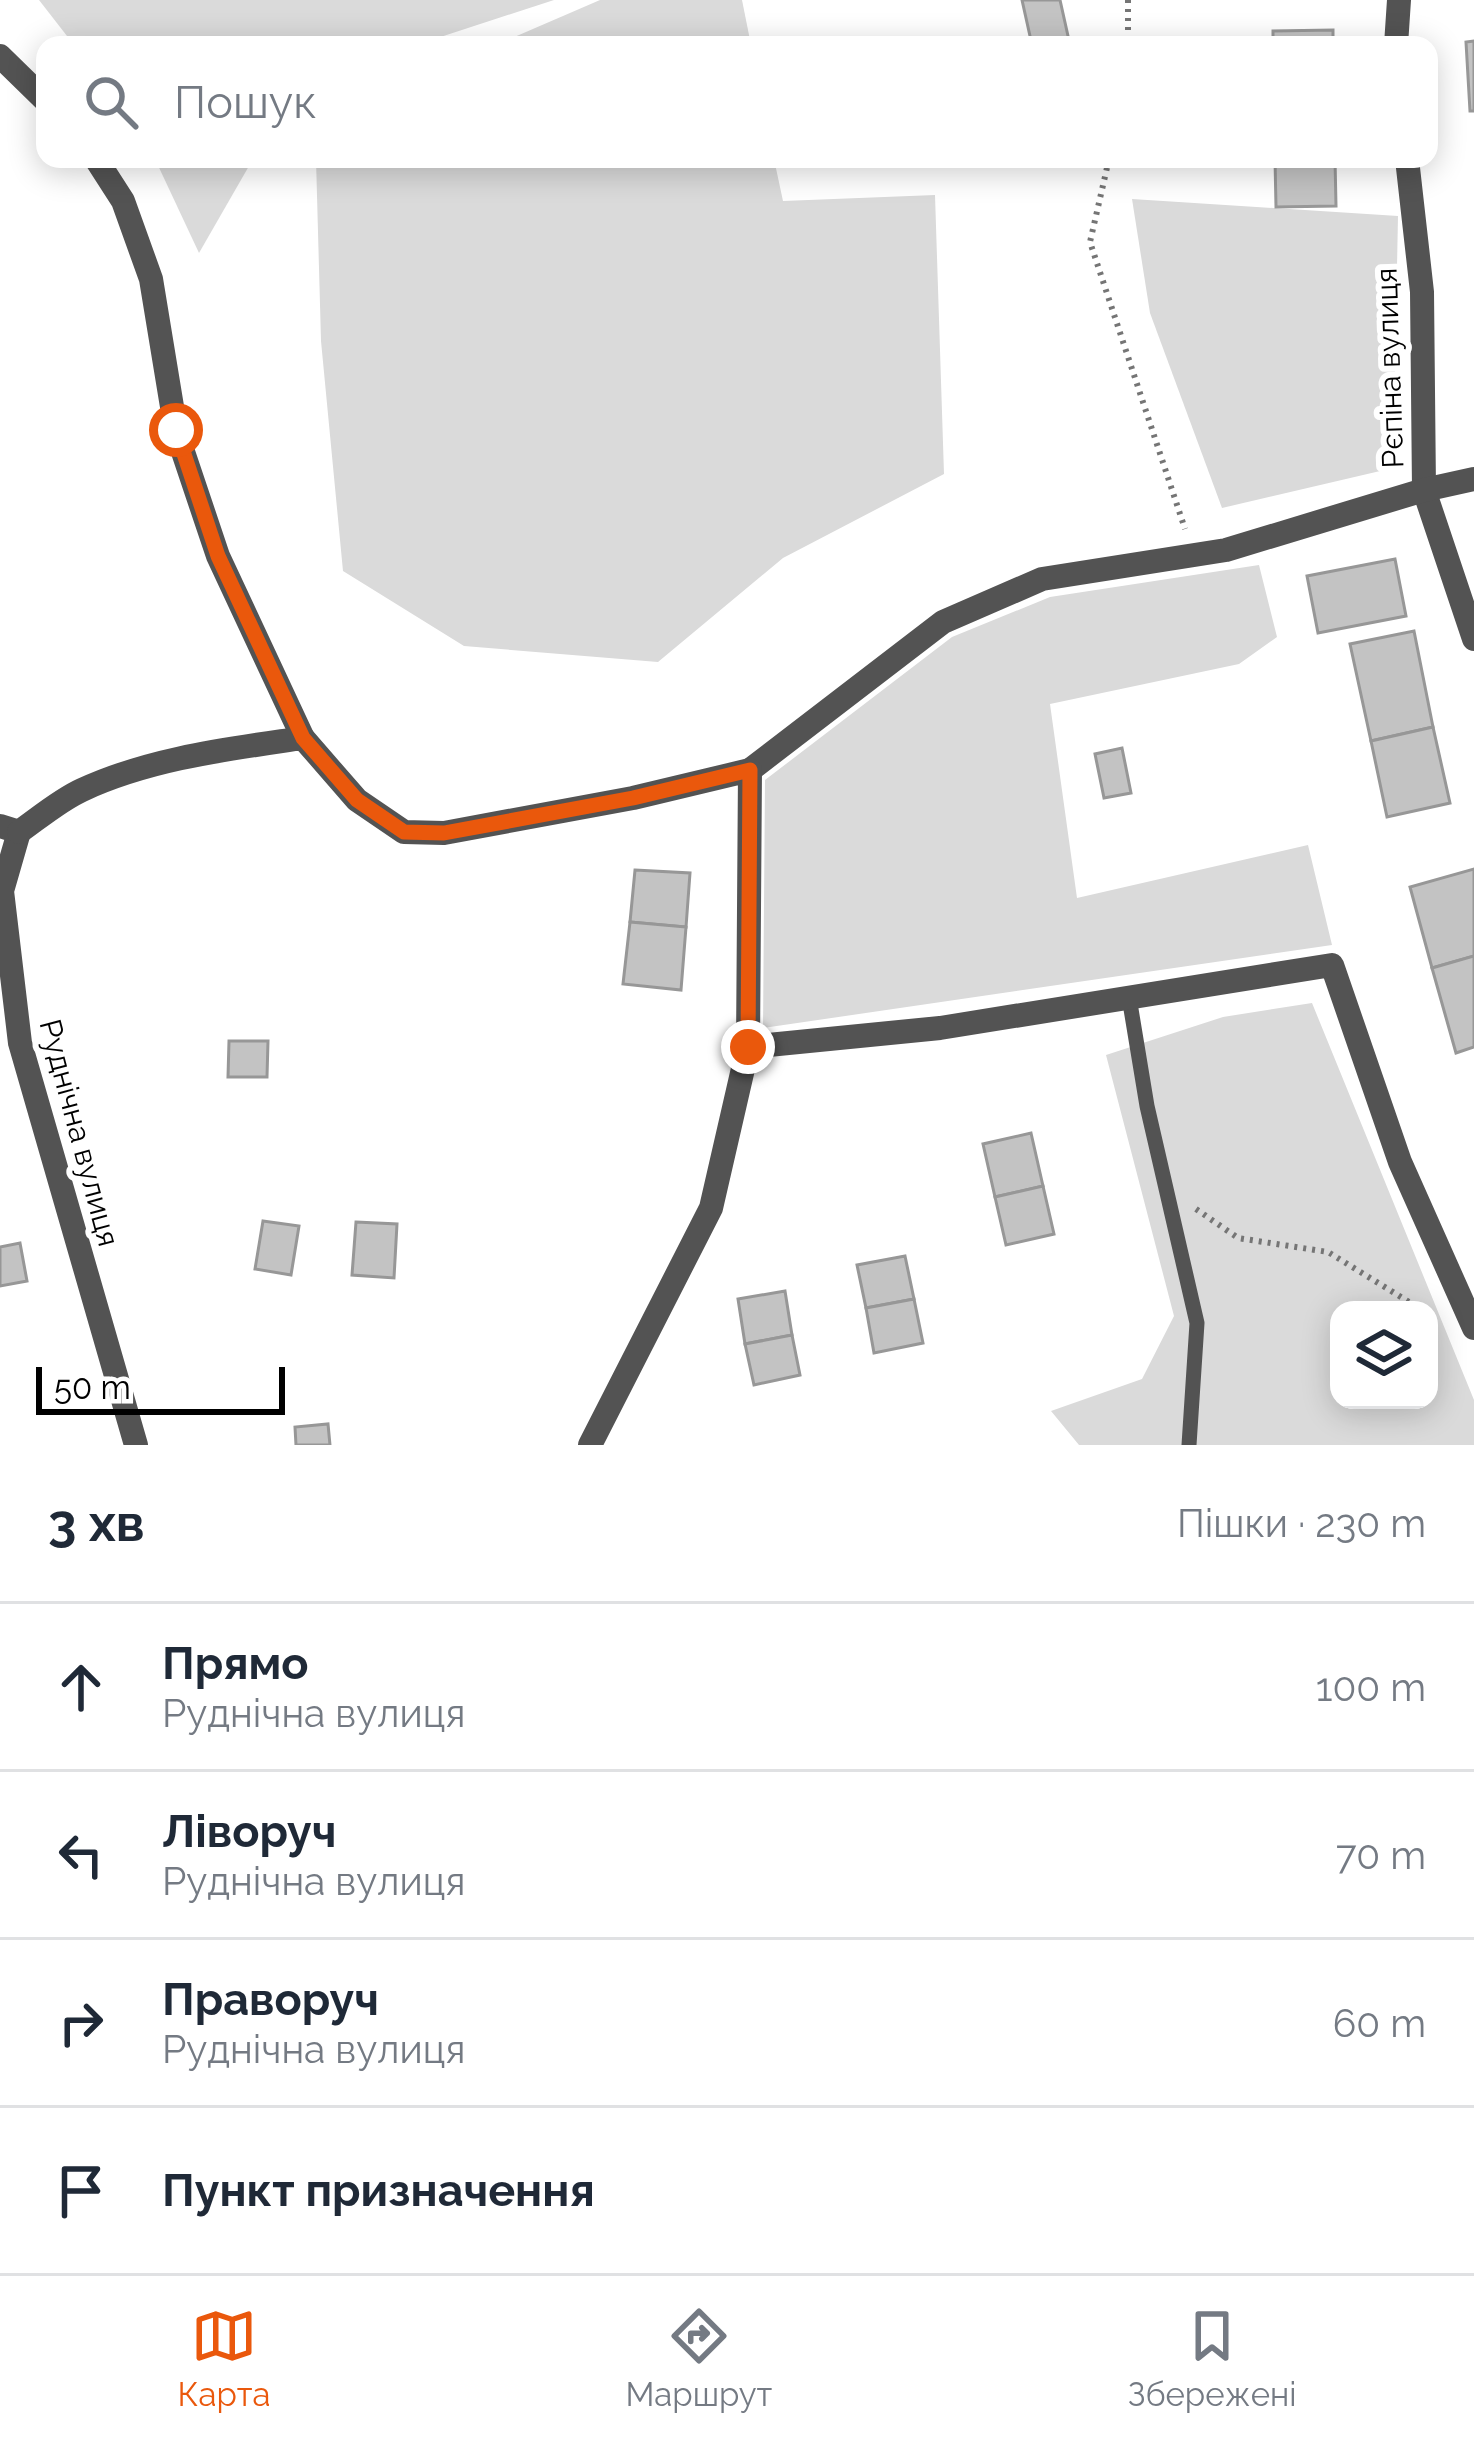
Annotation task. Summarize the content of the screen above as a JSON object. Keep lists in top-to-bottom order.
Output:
{
  "streets": {
    "street": ["Рєпіна вулиця", "Руднічна вулиця"]
  },
  "scale_bar": "50 m",
  "page": {
    "search": "Пошук",
    "scale": "50 m",
    "heading": ["3 хв", "Пішки · 230 m"],
    "list": [
      ["Прямо", "Руднічна вулиця", "100 m"],
      ["Ліворуч", "Руднічна вулиця", "70 m"],
      ["Праворуч", "Руднічна вулиця", "60 m"],
      "Пункт призначення"
    ],
    "nav": ["Карта", "Маршрут", "Збережені"]
  }
}
